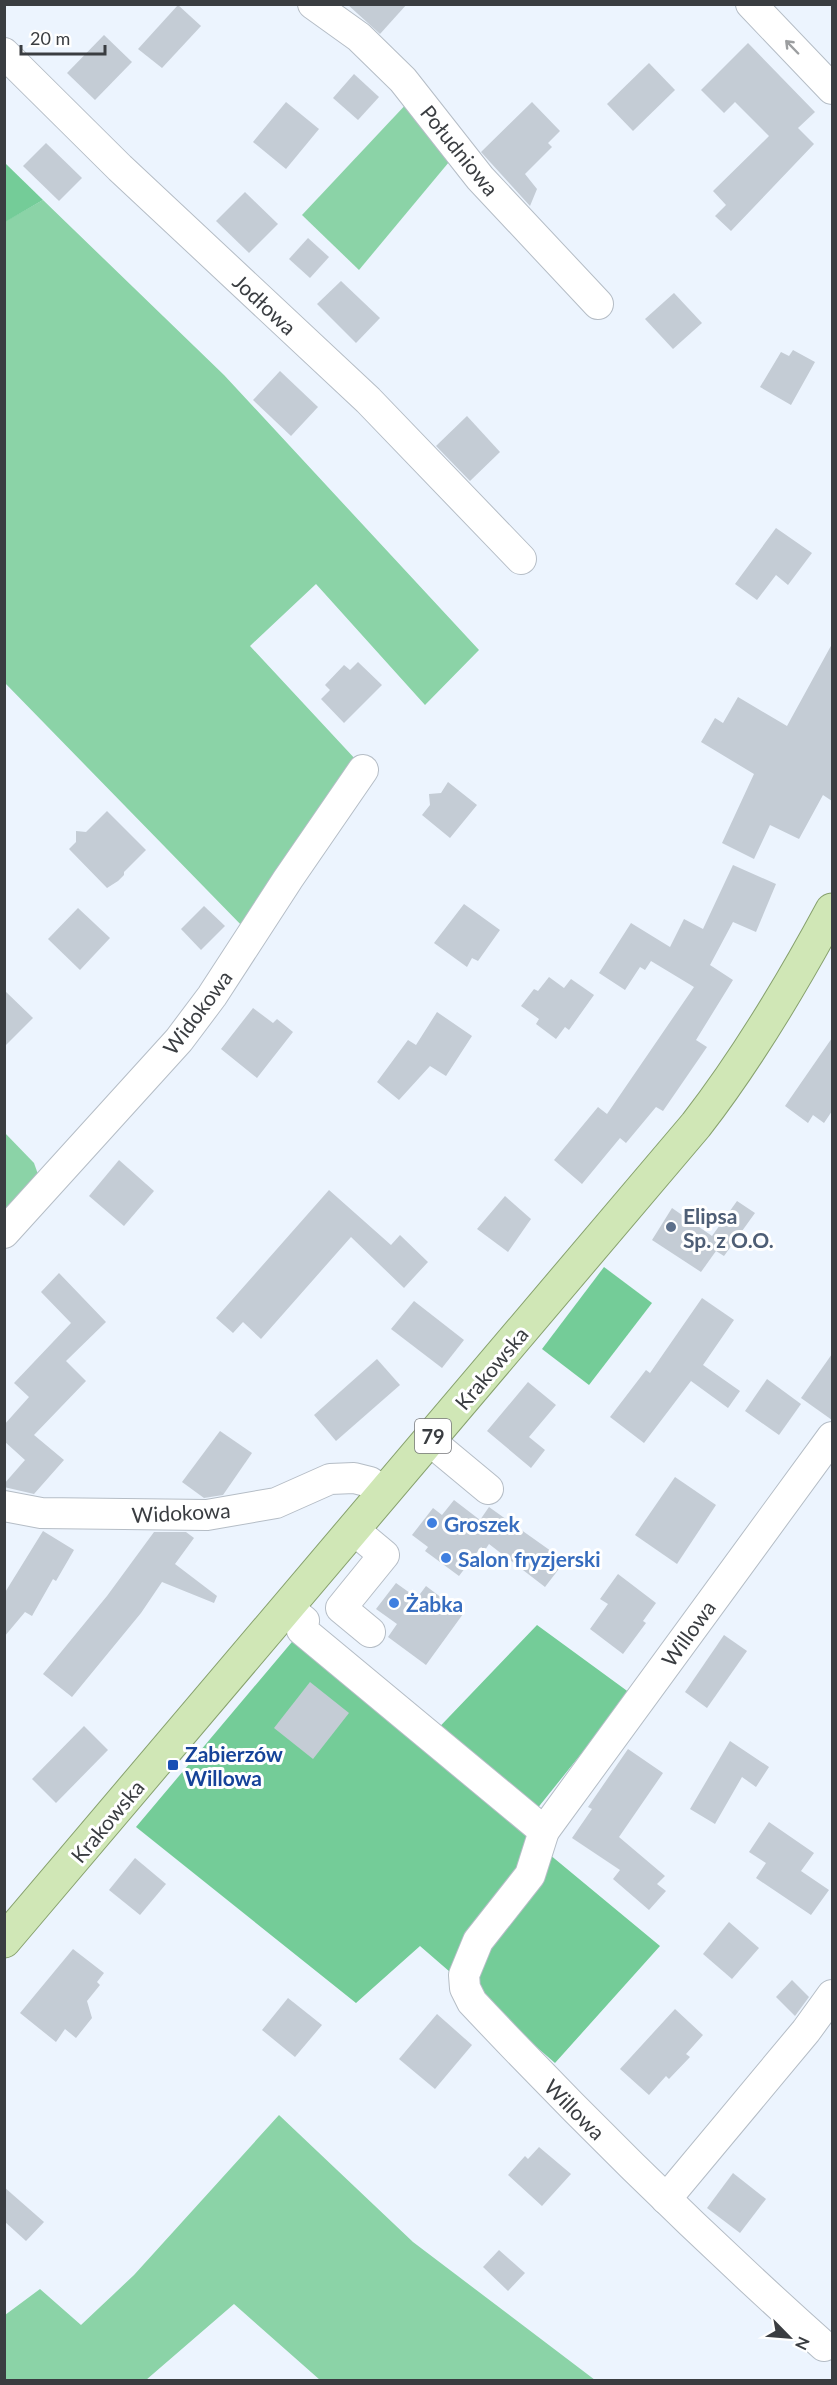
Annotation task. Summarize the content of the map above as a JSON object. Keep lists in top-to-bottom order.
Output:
{
  "streets": {
    "main road": ["Krakowska", "79"],
    "street": [
      "Południowa",
      "Jodłowa",
      "Widokowa",
      "Willowa"
    ]
  },
  "crossings": [
    ["Widokowa", "Krakowska"]
  ],
  "places": {
    "other": [
      "Elipsa Sp. z O.O.",
      "Groszek",
      "Salon fryzjerski",
      "Żabka"
    ],
    "transit": ["Zabierzów Willowa"]
  },
  "scale_bar": "20 m",
  "north": "bottom right"
}
